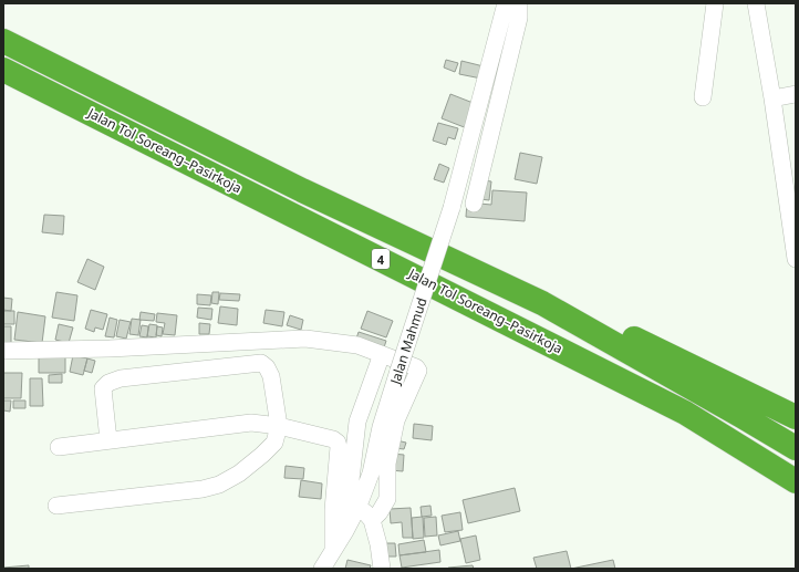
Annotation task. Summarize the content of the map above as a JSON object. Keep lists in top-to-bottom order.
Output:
{
  "streets": {
    "highway": ["Jalan Tol Soreang–Pasirkoja", "4"],
    "street": ["Jalan Mahmud"]
  }
}
